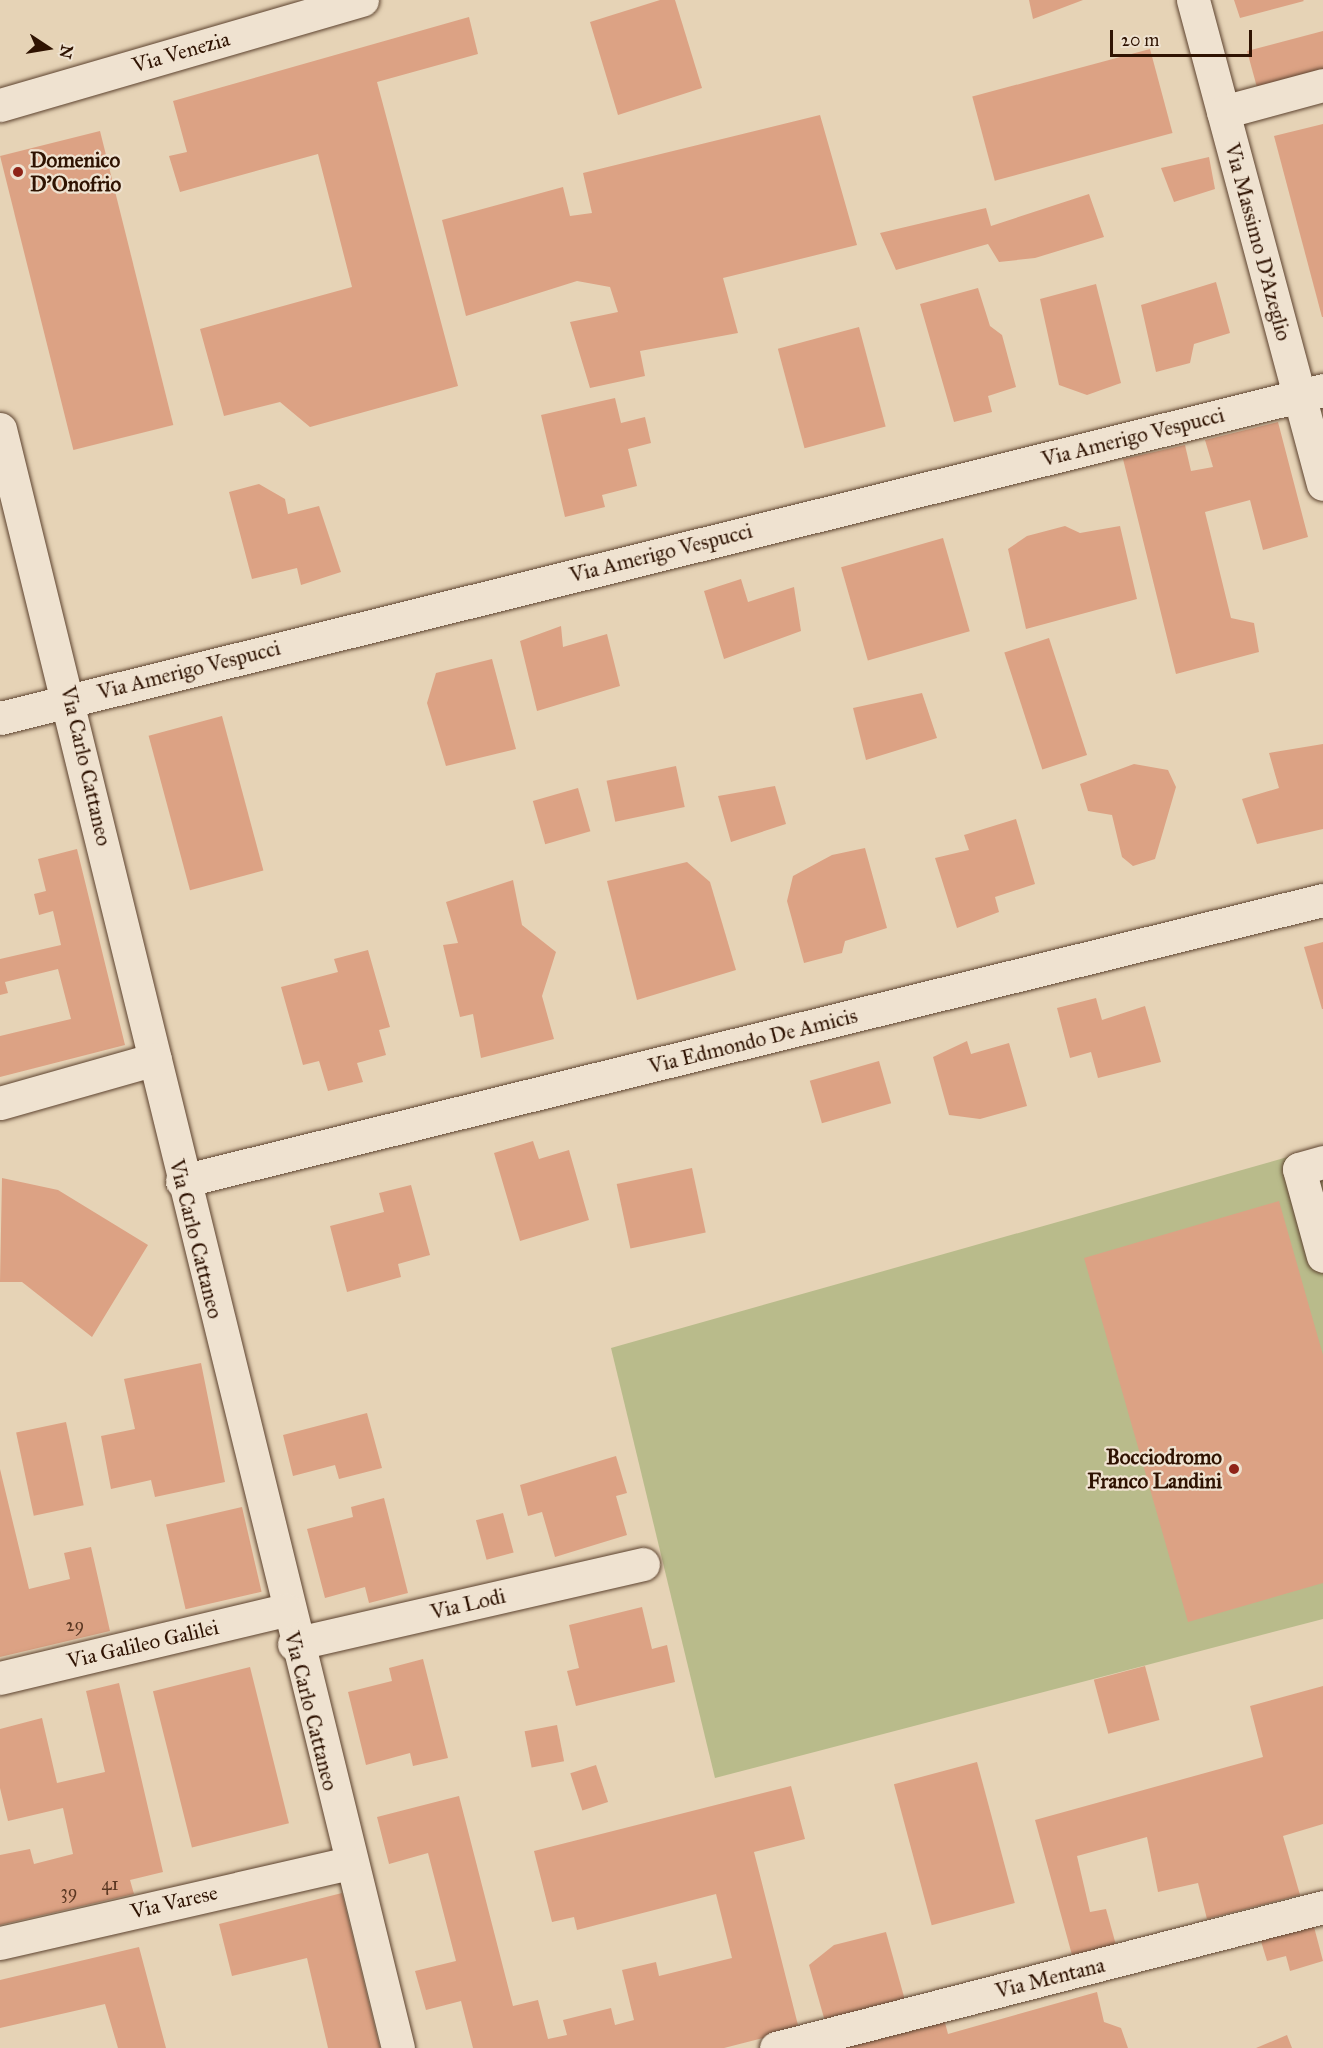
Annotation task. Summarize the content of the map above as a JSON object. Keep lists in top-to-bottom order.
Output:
{
  "streets": {
    "street": [
      "Via Venezia",
      "Via Massimo D'Azeglio",
      "Via Amerigo Vespucci",
      "Via Carlo Cattaneo",
      "Via Edmondo De Amicis",
      "Via Lodi",
      "Via Galileo Galilei",
      "Via Varese",
      "Via Mentana"
    ]
  },
  "crossings": [
    ["Via Massimo D'Azeglio", "Via Amerigo Vespucci"],
    ["Via Amerigo Vespucci", "Via Carlo Cattaneo"],
    ["Via Carlo Cattaneo", "Via Edmondo De Amicis"],
    ["Via Carlo Cattaneo", "Via Lodi"],
    ["Via Carlo Cattaneo", "Via Galileo Galilei"],
    ["Via Carlo Cattaneo", "Via Varese"]
  ],
  "places": ["Domenico D'Onofrio", "Bocciodromo Franco Landini"],
  "house_numbers": ["29", "41", "39"],
  "scale_bar": "20 m",
  "north": "right"
}
